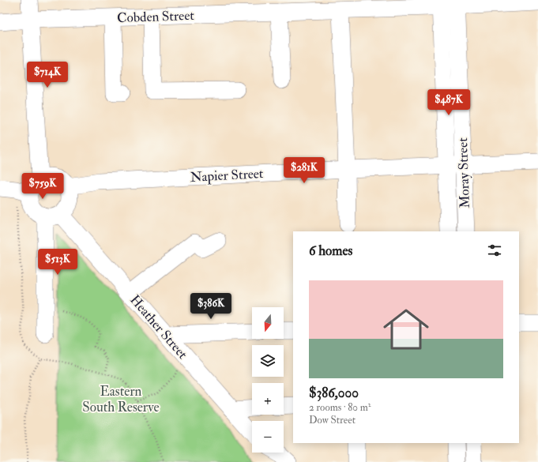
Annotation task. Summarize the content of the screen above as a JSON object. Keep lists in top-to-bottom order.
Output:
{
  "streets": {
    "street": [
      "Cobden Street",
      "Moray Street",
      "Napier Street",
      "Heather Street"
    ]
  },
  "crossings": [
    ["Cobden Street", "Moray Street"],
    ["Moray Street", "Napier Street"],
    ["Napier Street", "Heather Street"]
  ],
  "parks": ["Eastern South Reserve"],
  "north": "bottom",
  "page": {
    "price": [
      "$714K",
      "$487K",
      "$281K",
      "$759K",
      "$513K",
      "$386K"
    ],
    "heading": "6 homes",
    "list": [
      {
        "name": "$386,000",
        "note": "2 rooms · 80 m² · Dow Street"
      }
    ],
    "map_buttons": ["+", "−"]
  }
}
